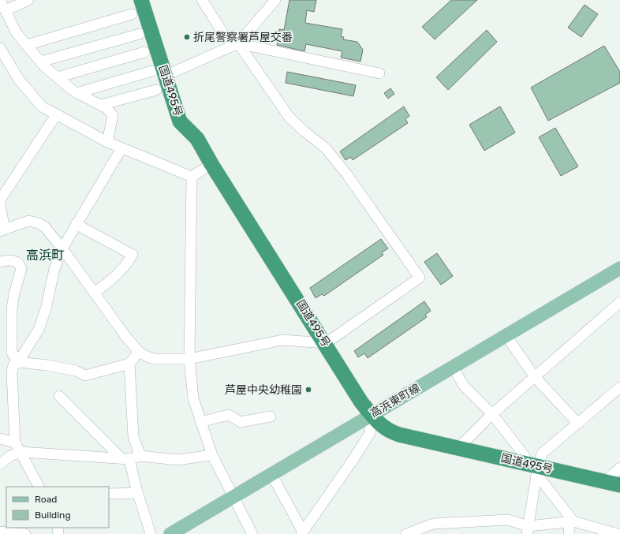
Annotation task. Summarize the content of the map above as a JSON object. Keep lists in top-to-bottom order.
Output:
{
  "streets": {
    "highway": ["国道495号"],
    "main road": ["高浜東町線"]
  },
  "crossings": [
    ["国道495号", "高浜東町線"]
  ],
  "districts": ["高浜町"],
  "places": ["折尾警察署芦屋交番", "芦屋中央幼稚園"],
  "legend": ["Road", "Building"]
}
